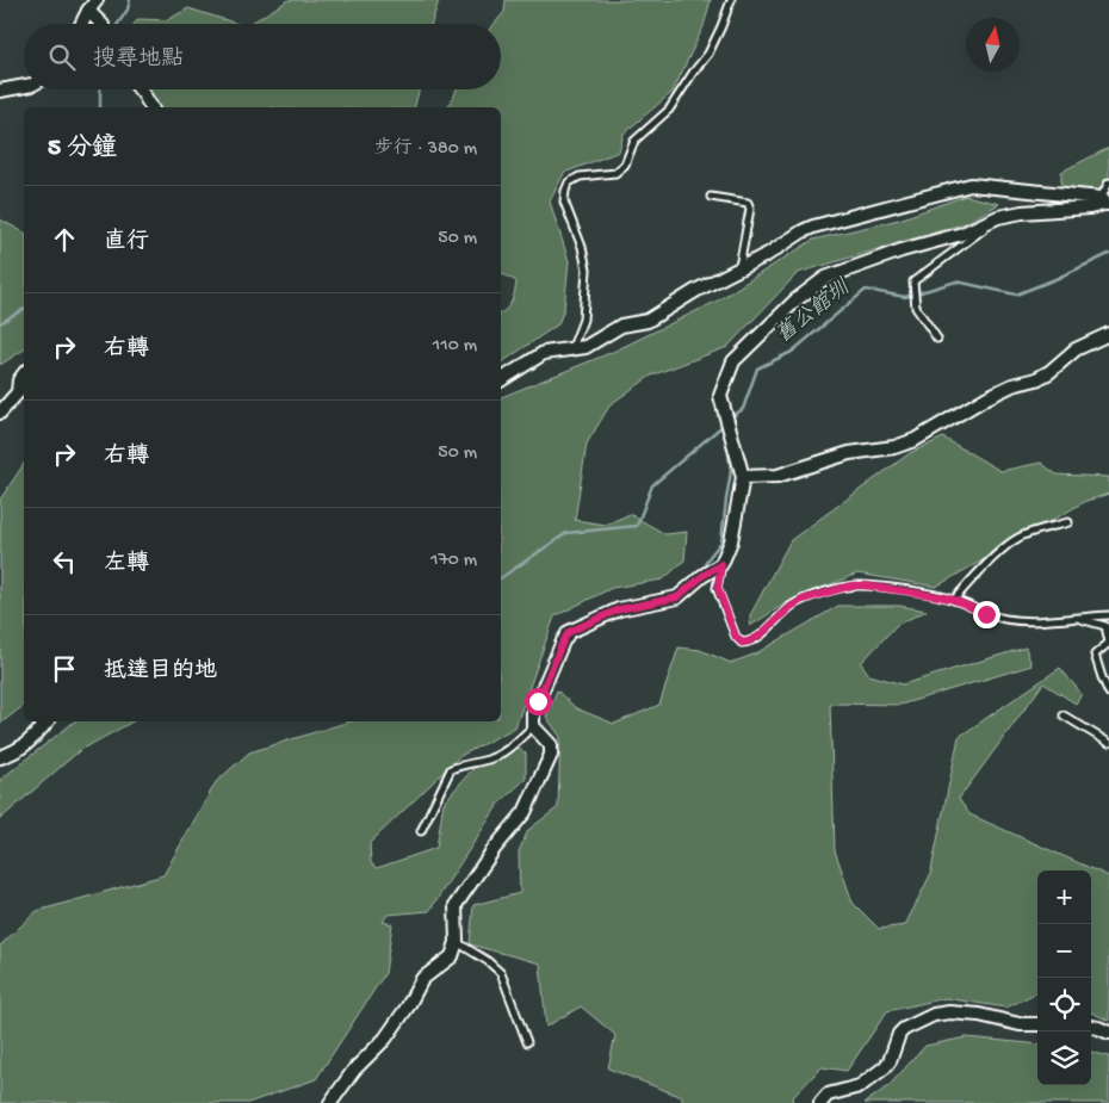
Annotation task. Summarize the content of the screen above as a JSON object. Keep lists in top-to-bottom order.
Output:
{
  "water": ["舊公館圳"],
  "north": "top",
  "page": {
    "search": "搜尋地點",
    "heading": ["5 分鐘", "步行 · 380 m"],
    "list": [
      ["直行", "50 m"],
      ["右轉", "110 m"],
      ["右轉", "50 m"],
      ["左轉", "170 m"],
      "抵達目的地"
    ],
    "map_buttons": ["+", "−"]
  }
}
